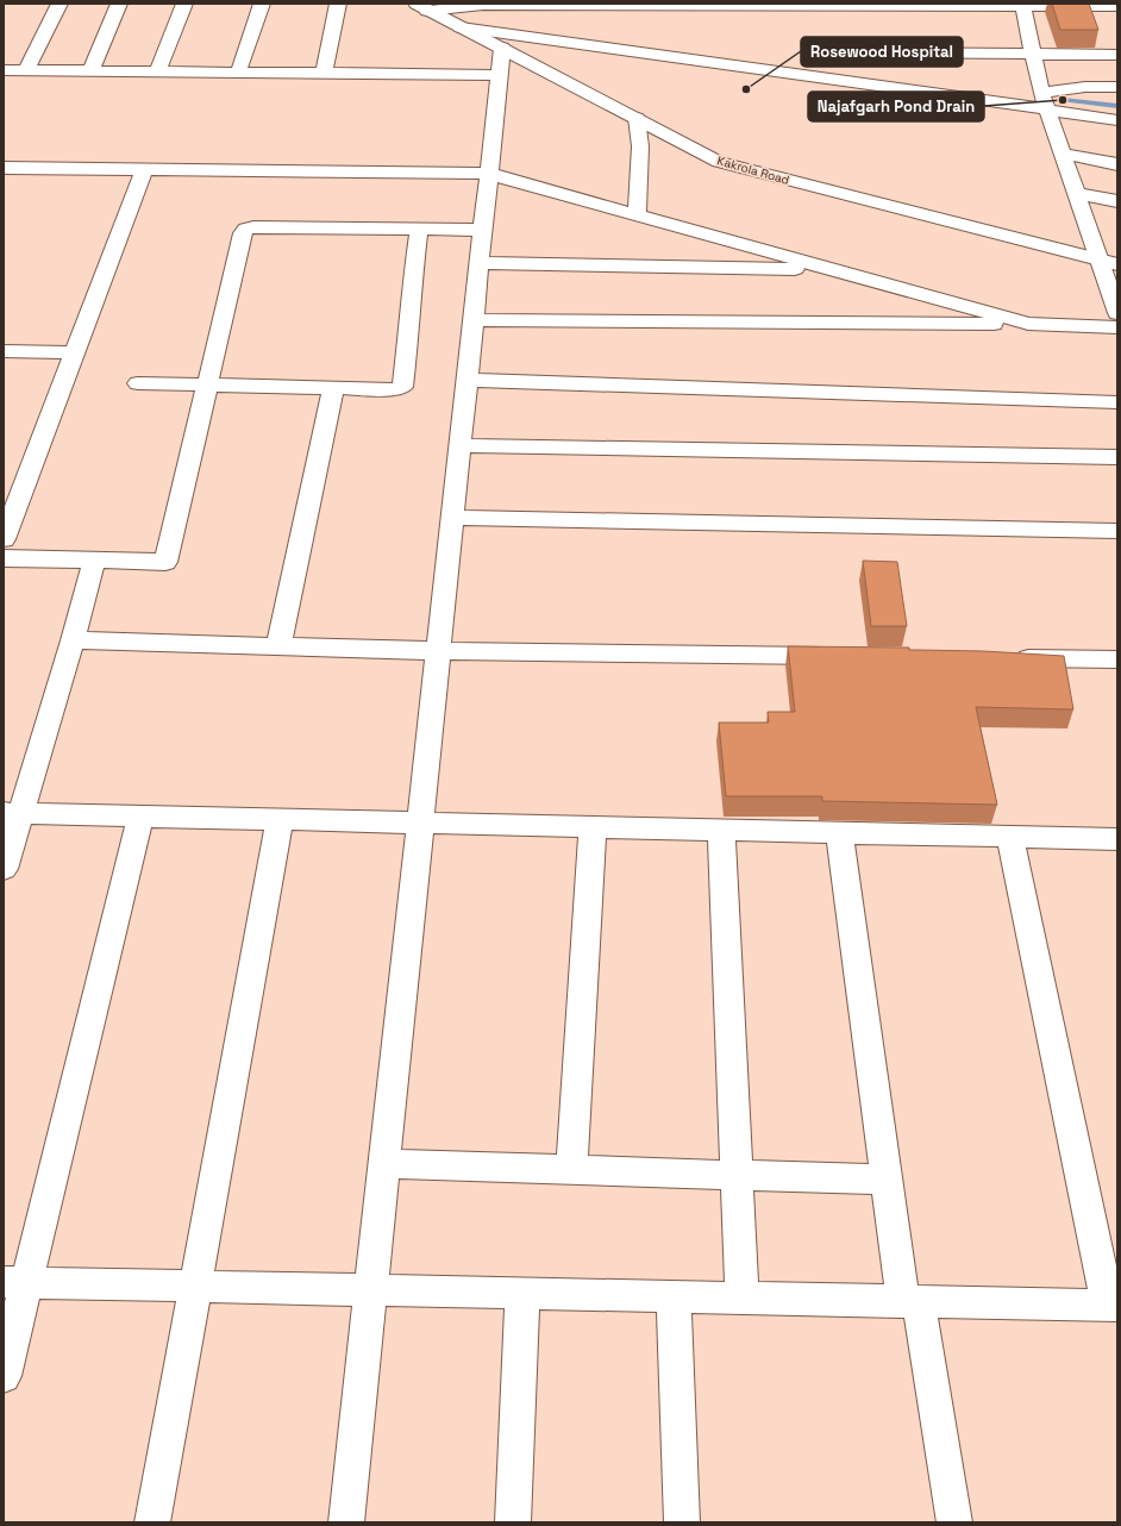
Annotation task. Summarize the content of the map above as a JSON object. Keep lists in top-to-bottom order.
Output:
{
  "streets": {
    "street": ["Kakrola Road"]
  },
  "places": ["Rosewood Hospital", "Najafgarh Pond Drain"]
}
